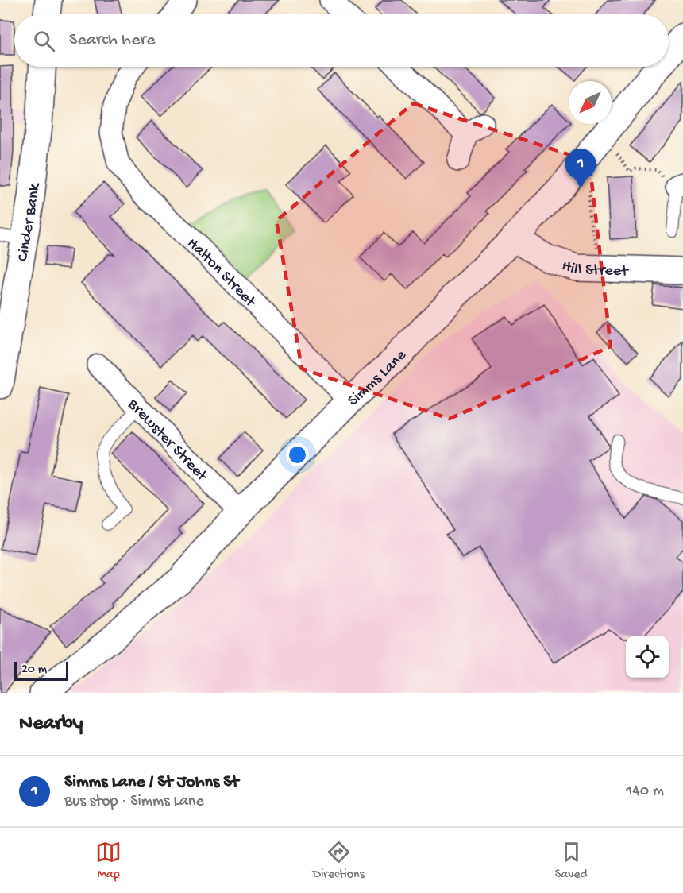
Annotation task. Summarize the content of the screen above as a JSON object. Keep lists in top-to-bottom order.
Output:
{
  "streets": {
    "street": [
      "Cinder Bank",
      "Hill Street",
      "Halton Street",
      "Simms Lane",
      "Brewster Street"
    ]
  },
  "crossings": [
    ["Hill Street", "Simms Lane"],
    ["Halton Street", "Simms Lane"],
    ["Simms Lane", "Brewster Street"]
  ],
  "scale_bar": "20 m",
  "north": "bottom left",
  "page": {
    "search": "Search here",
    "pins": "1",
    "scale": "20 m",
    "heading": "Nearby",
    "list": [
      {
        "mark": "1",
        "name": "Simms Lane / St Johns St",
        "note": "Bus stop · Simms Lane",
        "value": "140 m"
      }
    ],
    "nav": ["Map", "Directions", "Saved"]
  }
}
